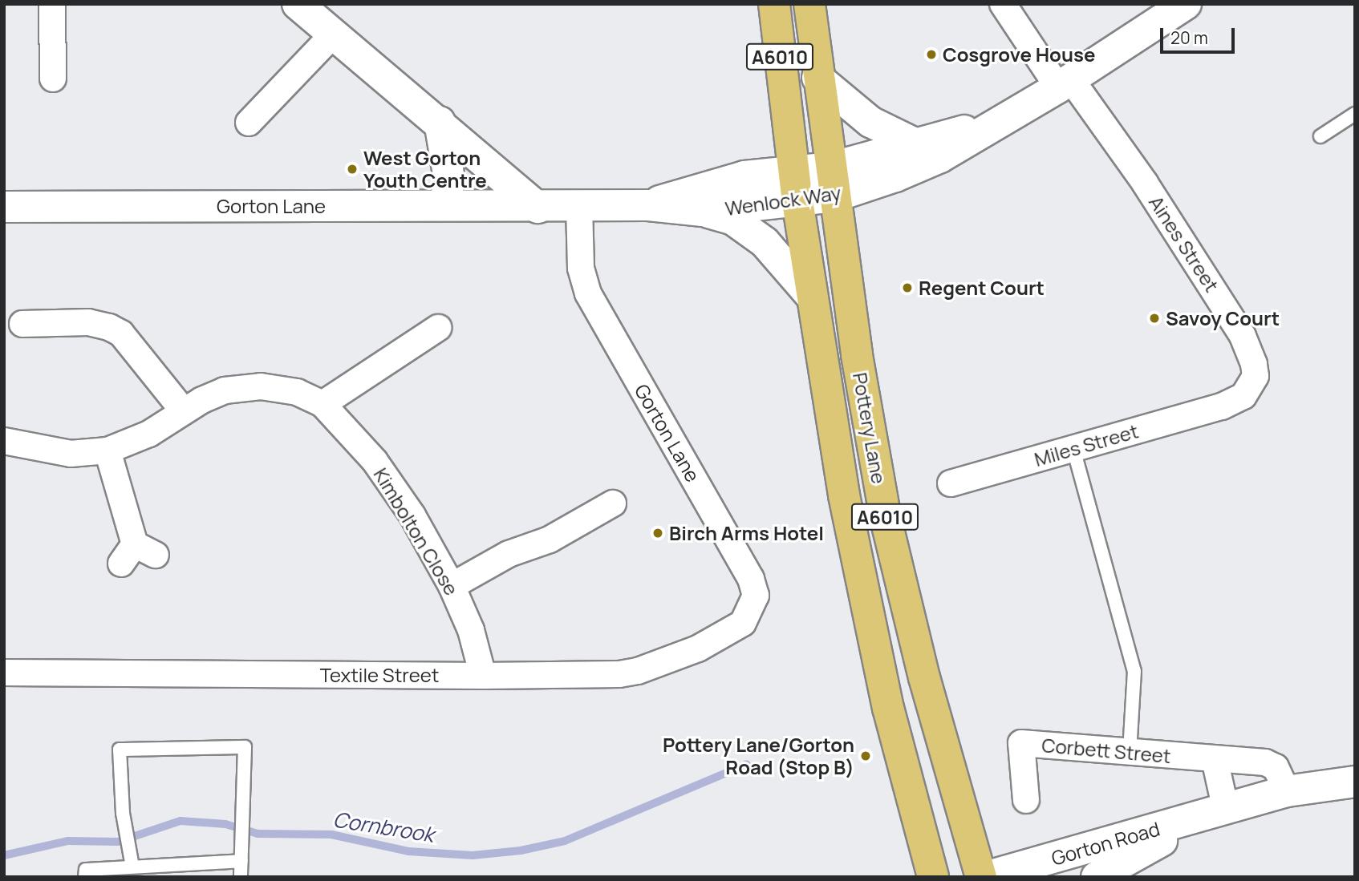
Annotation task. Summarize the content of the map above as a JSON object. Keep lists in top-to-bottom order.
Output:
{
  "streets": {
    "highway": ["A6010", "Pottery Lane"],
    "street": [
      "Wenlock Way",
      "Gorton Lane",
      "Aines Street",
      "Miles Street",
      "Kimbolton Close",
      "Textile Street",
      "Corbett Street",
      "Gorton Road"
    ]
  },
  "crossings": [
    ["Wenlock Way", "Gorton Lane"],
    ["Wenlock Way", "Aines Street"],
    ["Wenlock Way", "Pottery Lane"],
    ["Gorton Lane", "Textile Street"],
    ["Aines Street", "Miles Street"],
    ["Kimbolton Close", "Textile Street"],
    ["Corbett Street", "Gorton Road"]
  ],
  "water": ["Cornbrook"],
  "places": [
    "Cosgrove House",
    "West Gorton Youth Centre",
    "Regent Court",
    "Savoy Court",
    "Birch Arms Hotel",
    "Pottery Lane/Gorton Road (Stop B)"
  ],
  "scale_bar": "20 m"
}
